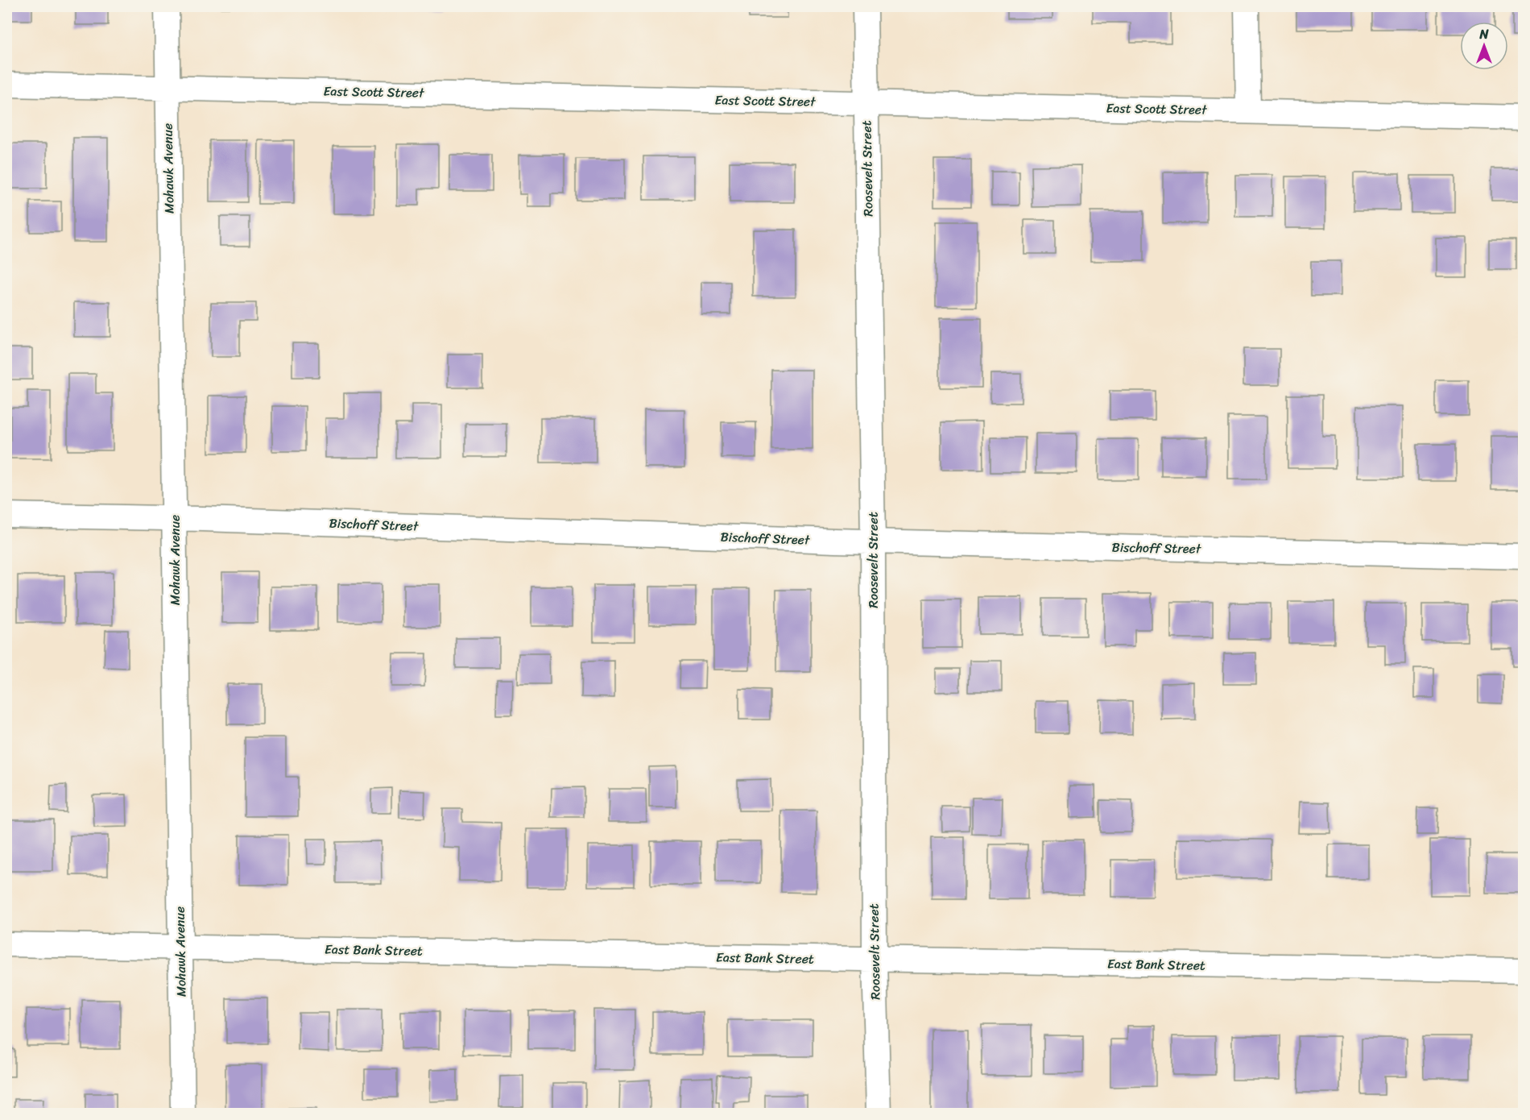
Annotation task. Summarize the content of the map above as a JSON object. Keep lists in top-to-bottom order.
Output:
{
  "streets": {
    "street": [
      "East Scott Street",
      "Mohawk Avenue",
      "Roosevelt Street",
      "Bischoff Street",
      "East Bank Street"
    ]
  },
  "crossings": [
    ["East Scott Street", "Mohawk Avenue"],
    ["East Scott Street", "Roosevelt Street"],
    ["Mohawk Avenue", "Bischoff Street"],
    ["Mohawk Avenue", "East Bank Street"],
    ["Roosevelt Street", "Bischoff Street"],
    ["Roosevelt Street", "East Bank Street"]
  ],
  "north": "top"
}
